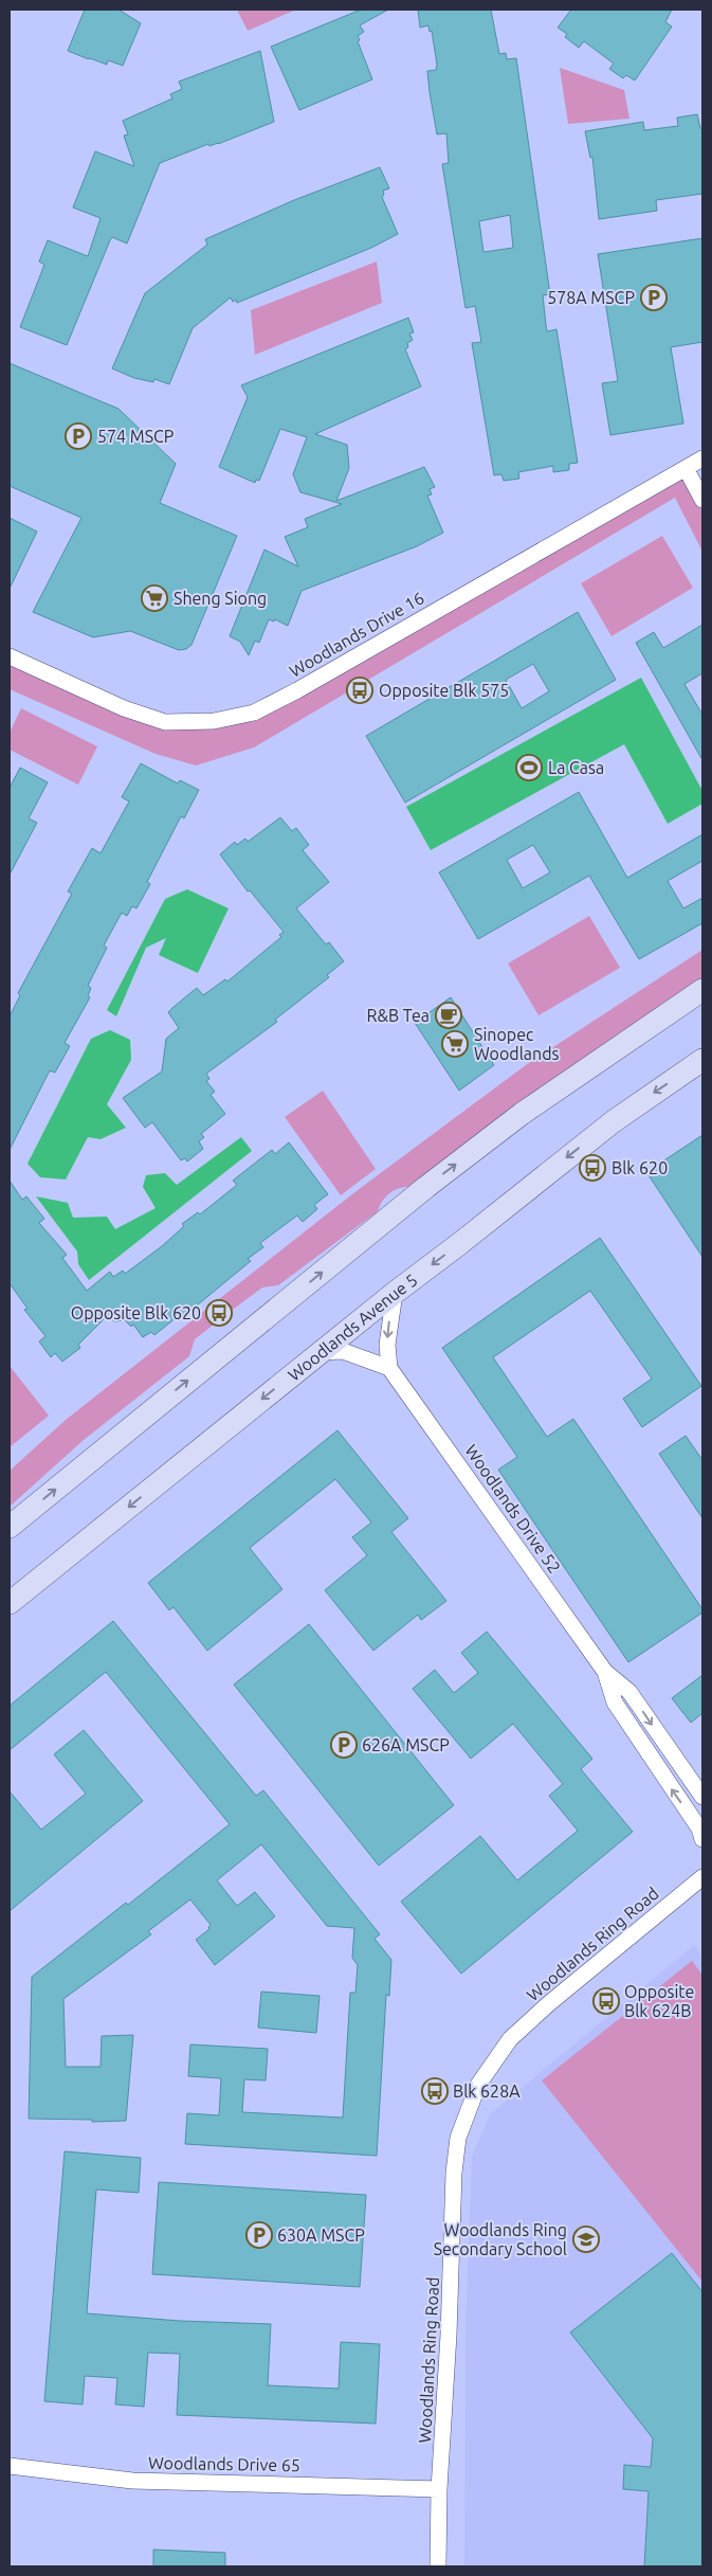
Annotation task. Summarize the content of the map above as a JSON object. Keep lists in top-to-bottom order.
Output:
{
  "streets": {
    "main road": ["Woodlands Avenue 5"],
    "street": [
      "Woodlands Drive 16",
      "Woodlands Drive 52",
      "Woodlands Ring Road",
      "Woodlands Drive 65"
    ]
  },
  "crossings": [
    ["Woodlands Ring Road", "Woodlands Drive 65"]
  ],
  "places": {
    "parking": [
      "578A MSCP",
      "574 MSCP",
      "626A MSCP",
      "630A MSCP"
    ],
    "supermarket": ["Sheng Siong", "Sinopec Woodlands"],
    "bus stop": [
      "Opposite Blk 575",
      "Blk 620",
      "Opposite Blk 620",
      "Opposite Blk 624B",
      "Blk 628A"
    ],
    "sports": ["La Casa"],
    "cafe": ["R&B Tea"],
    "school or university": ["Woodlands Ring Secondary School"]
  }
}
